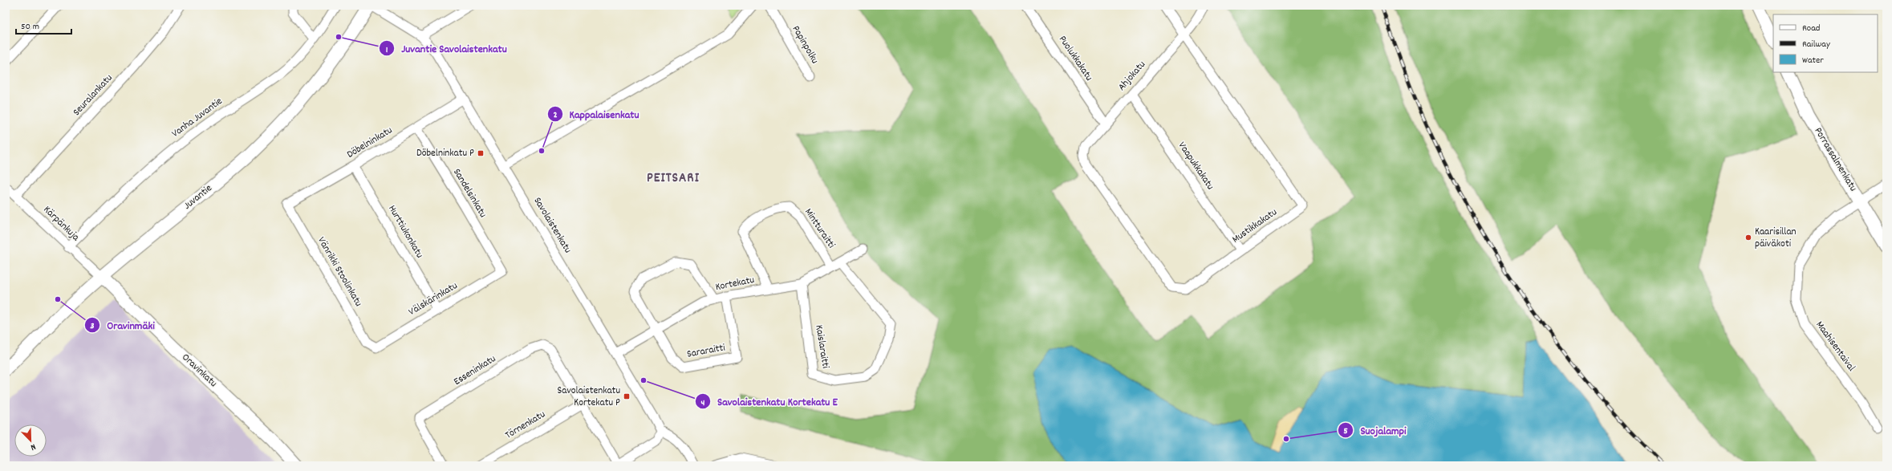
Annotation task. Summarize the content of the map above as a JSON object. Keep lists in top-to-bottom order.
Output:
{
  "streets": {
    "main road": ["Porrassalmenkatu", "Juvantie", "Oravinkatu"],
    "street": [
      "Papinpolku",
      "Puolukkakatu",
      "Ahjokatu",
      "Seuralankatu",
      "Vanha Juvantie",
      "Döbelninkatu",
      "Vaapukkakatu",
      "Sandelsinkatu",
      "Kärpänkuja",
      "Savolaistenkatu",
      "Mustikkakatu",
      "Mintturaitti",
      "Hurttiukonkatu",
      "Vänrikki Stoolinkatu",
      "Kortekatu",
      "Välskärinkatu",
      "Kaislaraitti",
      "Maahisentaival",
      "Sararaitti",
      "Esseninkatu",
      "Törnenkatu"
    ]
  },
  "crossings": [
    ["Puolukkakatu", "Ahjokatu"],
    ["Ahjokatu", "Vaapukkakatu"],
    ["Ahjokatu", "Mustikkakatu"],
    ["Seuralankatu", "Kärpänkuja"],
    ["Vanha Juvantie", "Kärpänkuja"],
    ["Döbelninkatu", "Sandelsinkatu"],
    ["Döbelninkatu", "Savolaistenkatu"],
    ["Döbelninkatu", "Hurttiukonkatu"],
    ["Döbelninkatu", "Vänrikki Stoolinkatu"],
    ["Porrassalmenkatu", "Maahisentaival"],
    ["Vaapukkakatu", "Mustikkakatu"],
    ["Sandelsinkatu", "Välskärinkatu"],
    ["Juvantie", "Kärpänkuja"],
    ["Juvantie", "Savolaistenkatu"],
    ["Juvantie", "Oravinkatu"],
    ["Kärpänkuja", "Oravinkatu"],
    ["Savolaistenkatu", "Kortekatu"],
    ["Mintturaitti", "Kortekatu"],
    ["Hurttiukonkatu", "Välskärinkatu"],
    ["Vänrikki Stoolinkatu", "Välskärinkatu"],
    ["Kortekatu", "Kaislaraitti"],
    ["Kortekatu", "Sararaitti"],
    ["Esseninkatu", "Törnenkatu"]
  ],
  "districts": ["PEITSARI"],
  "places": {
    "other": [
      "Juvantie Savolaistenkatu",
      "Kappalaisenkatu",
      "Kaarisillan päiväkoti",
      "Oravinmäki",
      "Savolaistenkatu Kortekatu E",
      "Suojalampi"
    ],
    "transit": ["Döbelninkatu P", "Savolaistenkatu Kortekatu P"]
  },
  "legend": ["Road", "Railway", "Water"],
  "scale_bar": "50 m",
  "north": "bottom right"
}
